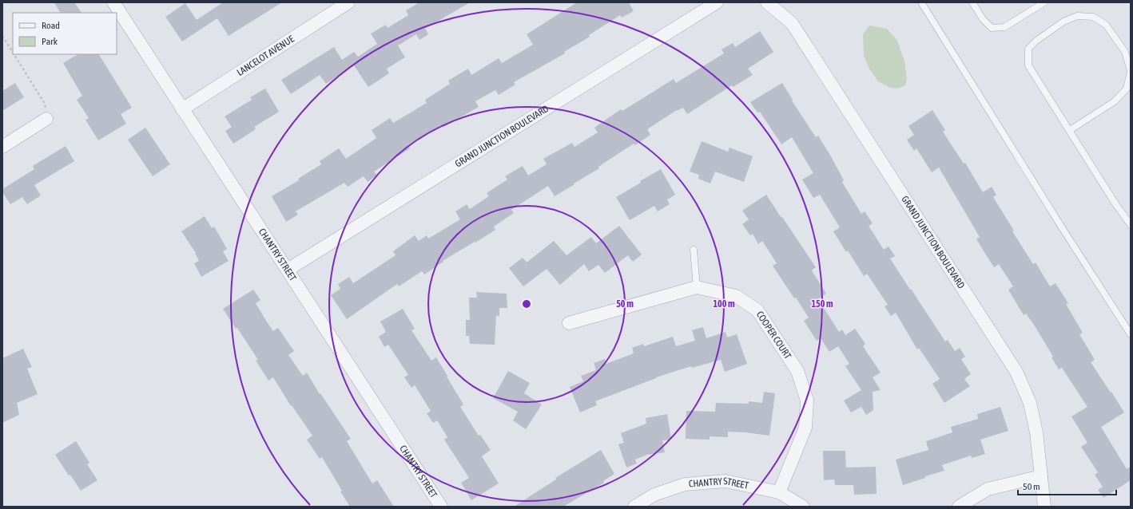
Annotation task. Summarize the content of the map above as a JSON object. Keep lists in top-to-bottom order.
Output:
{
  "streets": {
    "street": [
      "LANCELOT AVENUE",
      "GRAND JUNCTION BOULEVARD",
      "CHANTRY STREET",
      "COOPER COURT"
    ]
  },
  "crossings": [
    ["LANCELOT AVENUE", "CHANTRY STREET"],
    ["GRAND JUNCTION BOULEVARD", "CHANTRY STREET"],
    ["CHANTRY STREET", "COOPER COURT"]
  ],
  "legend": ["Road", "Park"],
  "scale_bar": "50 m",
  "rings": ["50 m", "100 m", "150 m"]
}
